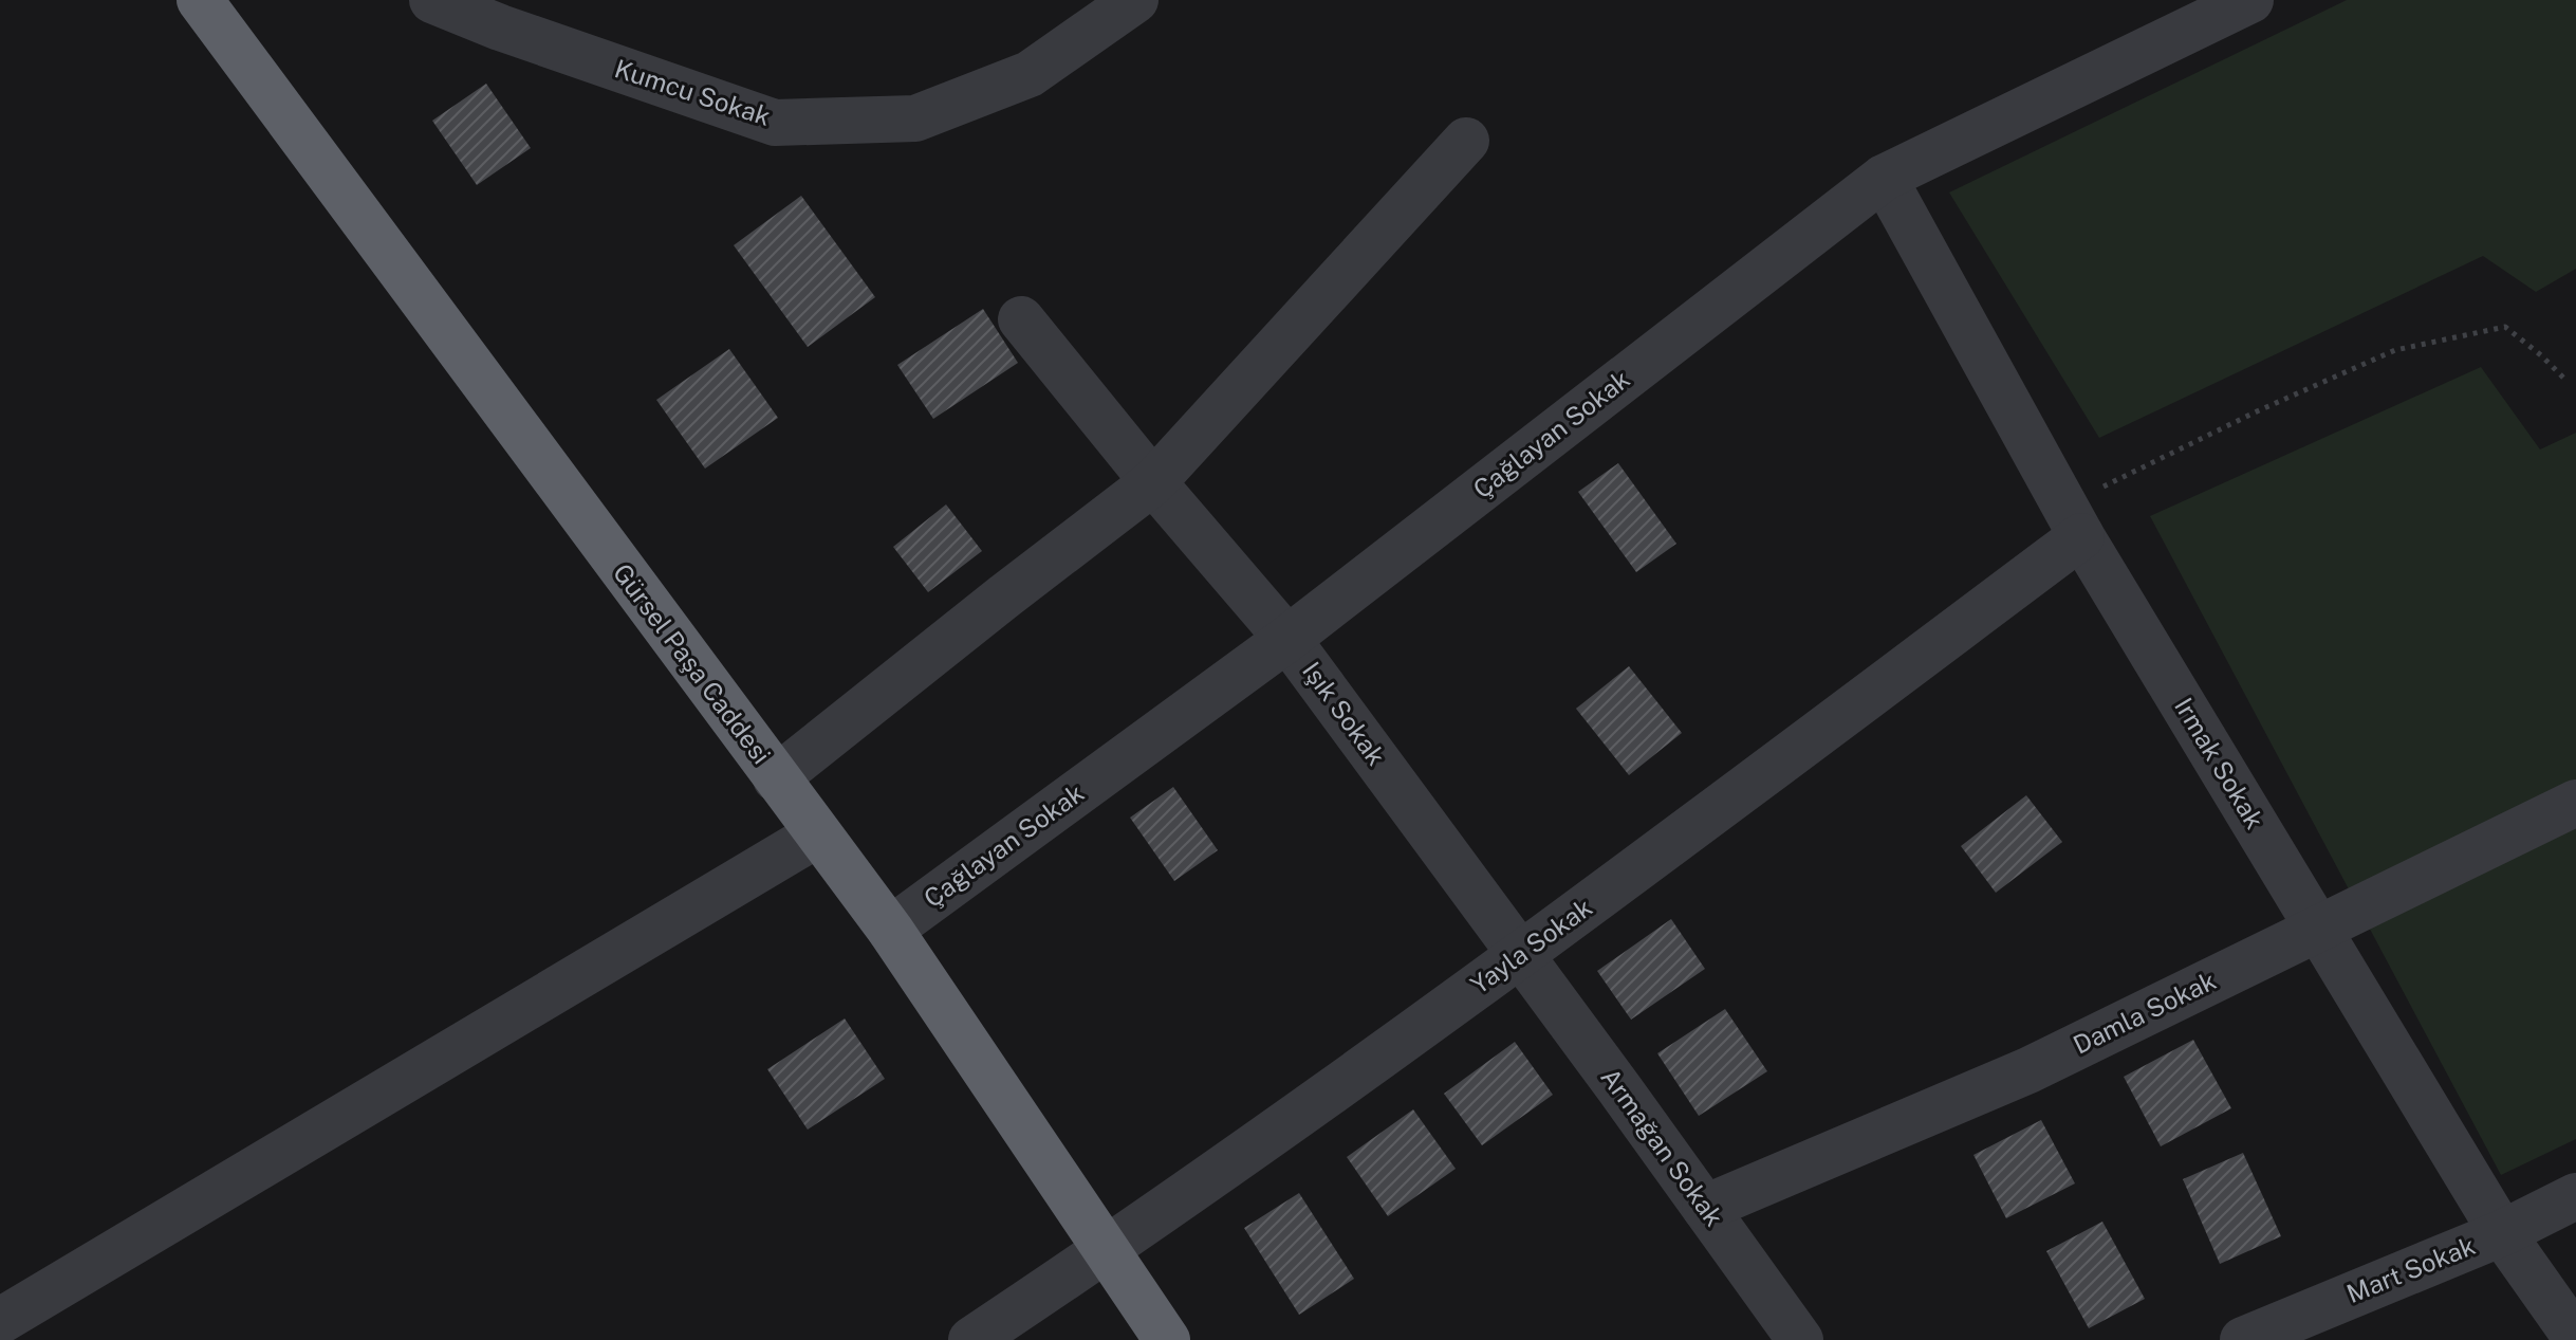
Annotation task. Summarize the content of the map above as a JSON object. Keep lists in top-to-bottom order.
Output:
{
  "streets": {
    "highway": ["Gürsel Paşa Caddesi"],
    "street": [
      "Kumcu Sokak",
      "Çağlayan Sokak",
      "Işık Sokak",
      "Irmak Sokak",
      "Yayla Sokak",
      "Damla Sokak",
      "Armağan Sokak",
      "Mart Sokak"
    ]
  },
  "crossings": [
    ["Çağlayan Sokak", "Gürsel Paşa Caddesi"],
    ["Çağlayan Sokak", "Işık Sokak"],
    ["Çağlayan Sokak", "Irmak Sokak"],
    ["Gürsel Paşa Caddesi", "Yayla Sokak"],
    ["Işık Sokak", "Yayla Sokak"],
    ["Işık Sokak", "Armağan Sokak"],
    ["Irmak Sokak", "Yayla Sokak"],
    ["Irmak Sokak", "Damla Sokak"],
    ["Irmak Sokak", "Mart Sokak"],
    ["Yayla Sokak", "Armağan Sokak"],
    ["Damla Sokak", "Armağan Sokak"]
  ]
}
